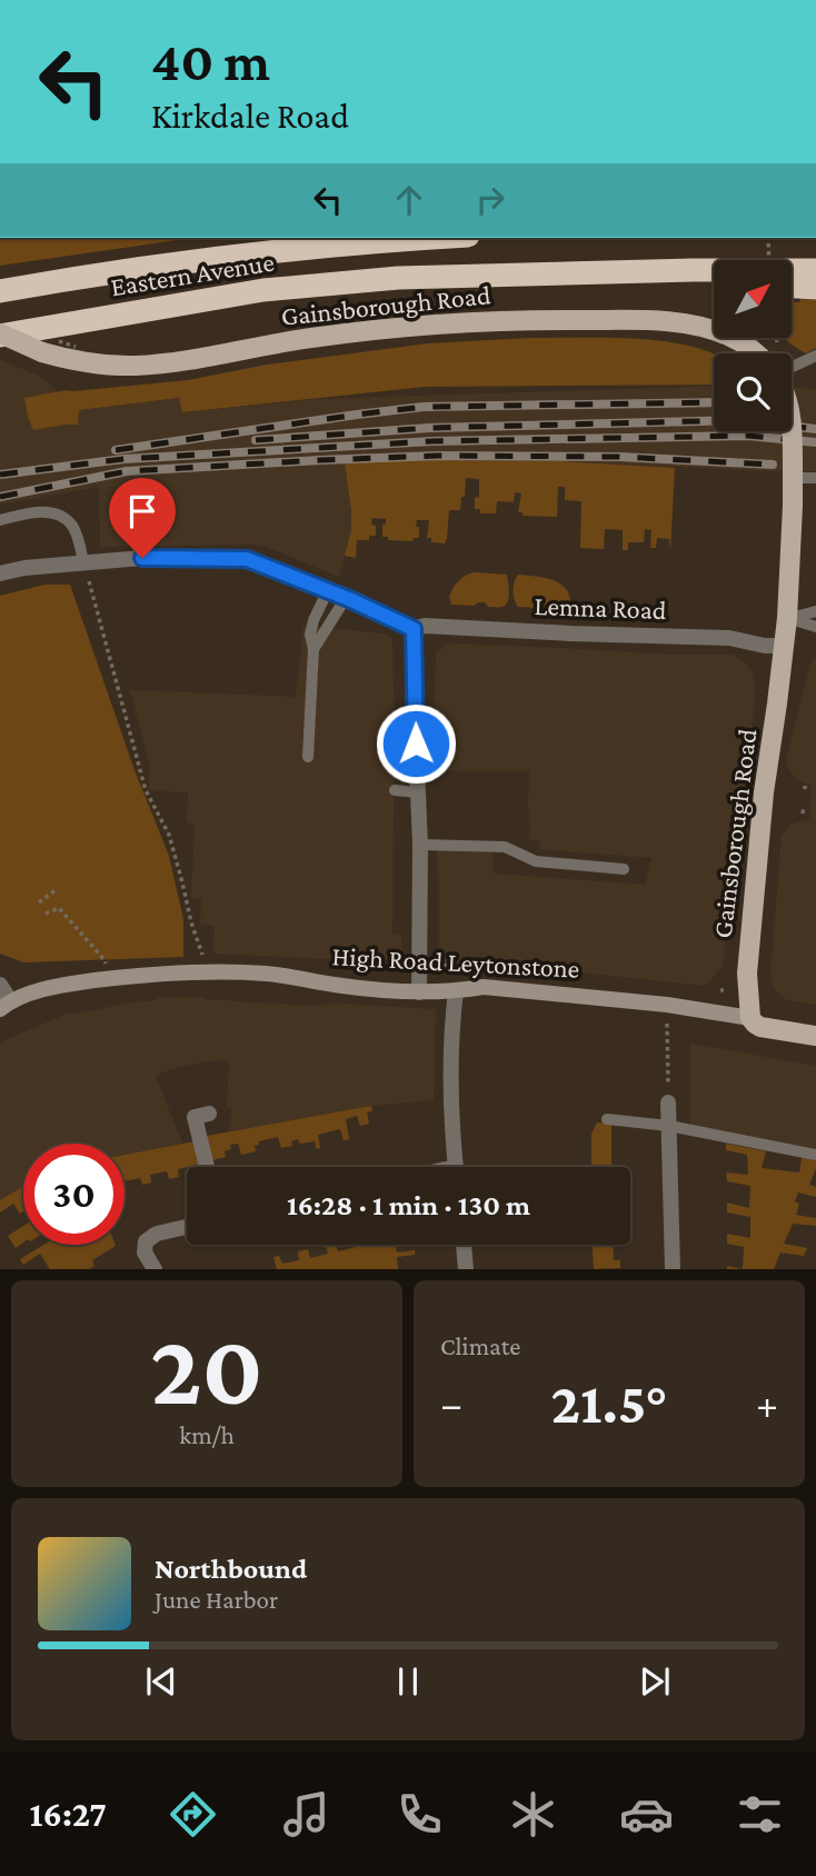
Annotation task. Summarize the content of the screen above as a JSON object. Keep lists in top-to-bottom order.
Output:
{
  "streets": {
    "highway": ["Eastern Avenue"],
    "main road": ["Gainsborough Road", "High Road Leytonstone"],
    "street": ["Lemna Road"]
  },
  "crossings": [
    ["Eastern Avenue", "Gainsborough Road"],
    ["Gainsborough Road", "Lemna Road"],
    ["Gainsborough Road", "High Road Leytonstone"]
  ],
  "north": "top right",
  "page": {
    "turn": ["40 m", "Kirkdale Road"],
    "limit": "30",
    "trip": "16:28 · 1 min · 130 m",
    "tile": [
      ["20", "km/h"],
      "Climate"
    ],
    "heat": ["−", "21.5°", "+"],
    "song": ["Northbound", "June Harbor"],
    "tabs": "16:27"
  }
}
